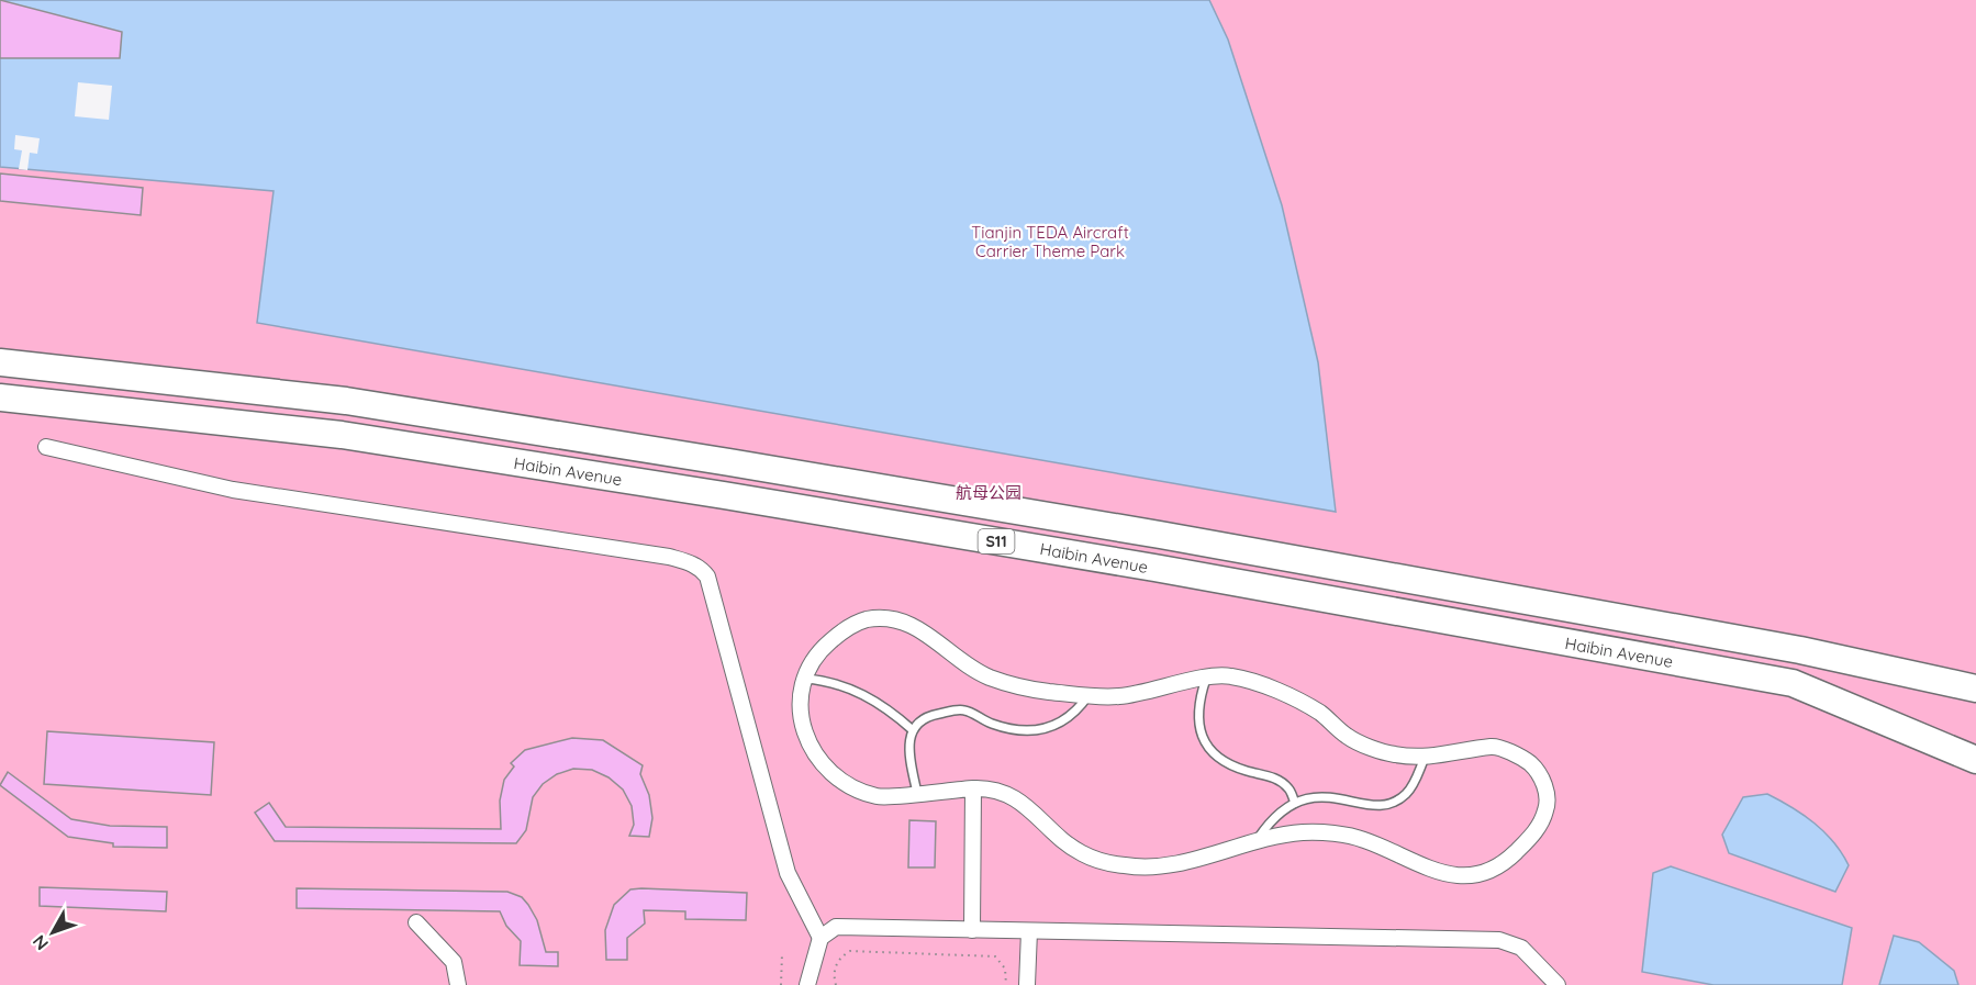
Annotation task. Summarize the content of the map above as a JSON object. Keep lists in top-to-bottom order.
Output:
{
  "streets": {
    "highway": ["Haibin Avenue", "S11"]
  },
  "parks": ["Tianjin TEDA Aircraft Carrier Theme Park", "航母公园"],
  "north": "bottom left"
}
